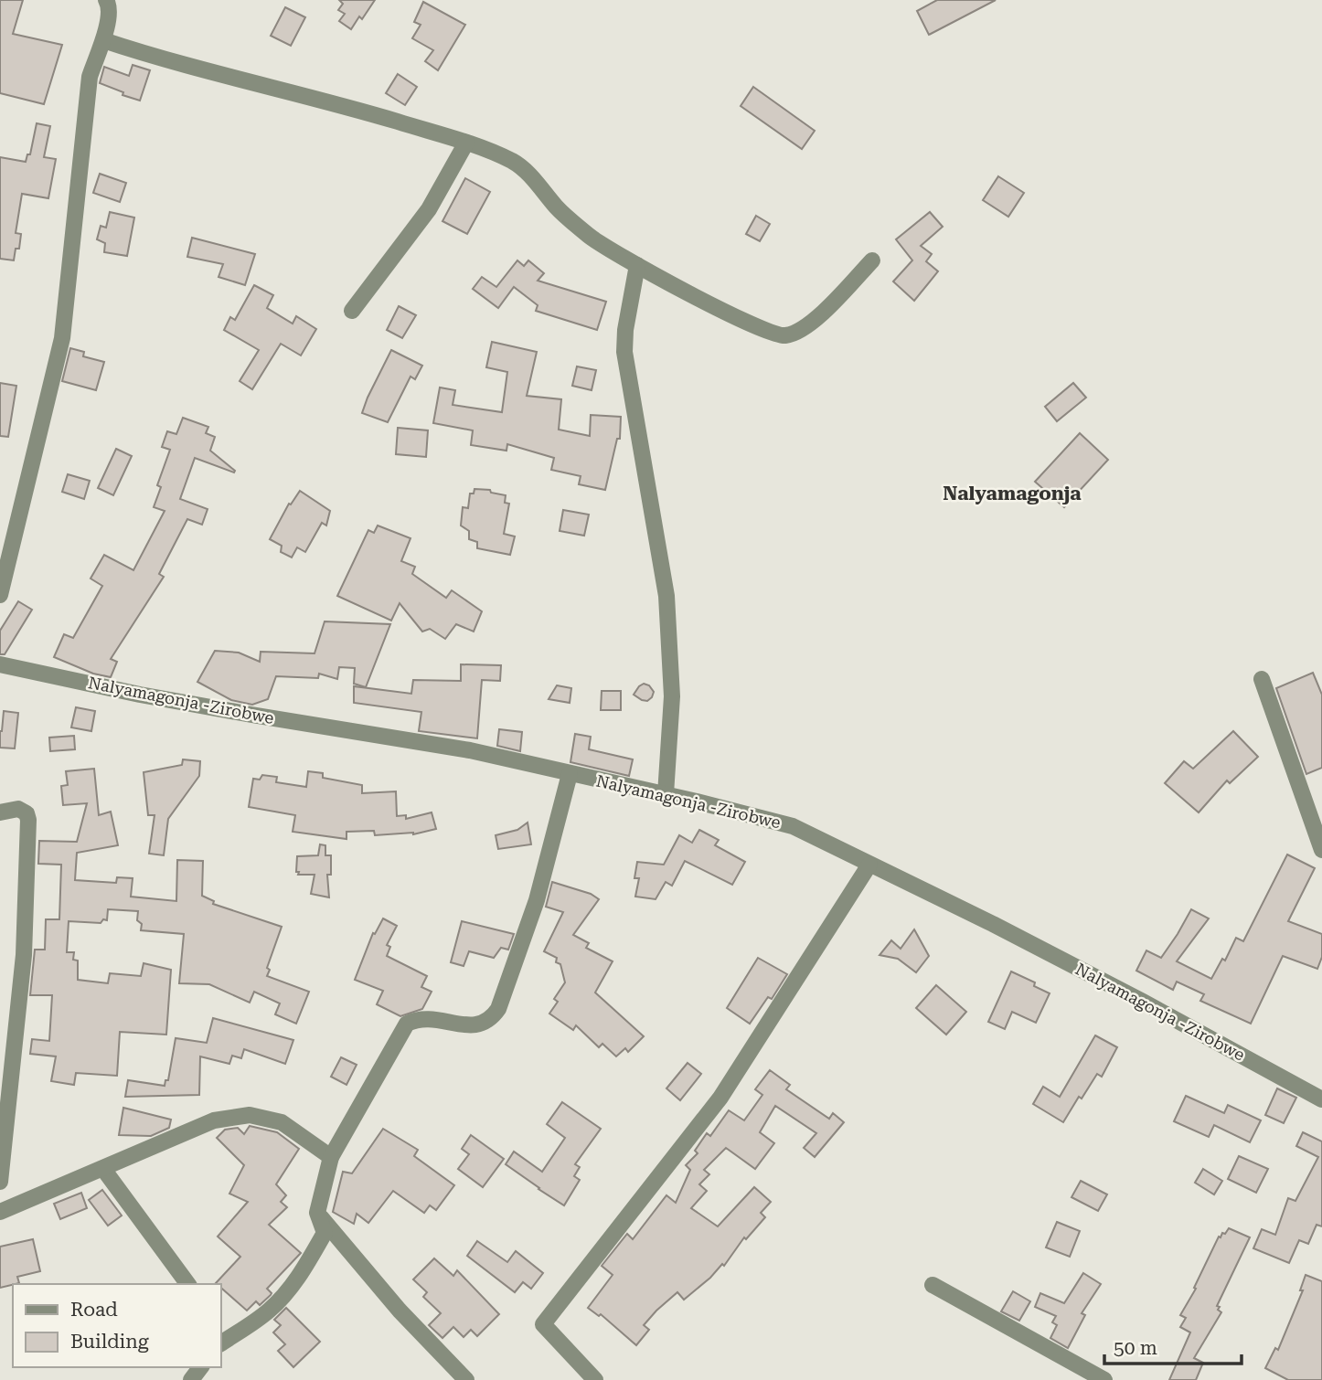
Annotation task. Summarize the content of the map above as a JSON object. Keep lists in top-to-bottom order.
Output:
{
  "streets": {
    "street": ["Nalyamagonja -Zirobwe"]
  },
  "districts": ["Nalyamagonja"],
  "legend": ["Road", "Building"],
  "scale_bar": "50 m"
}
